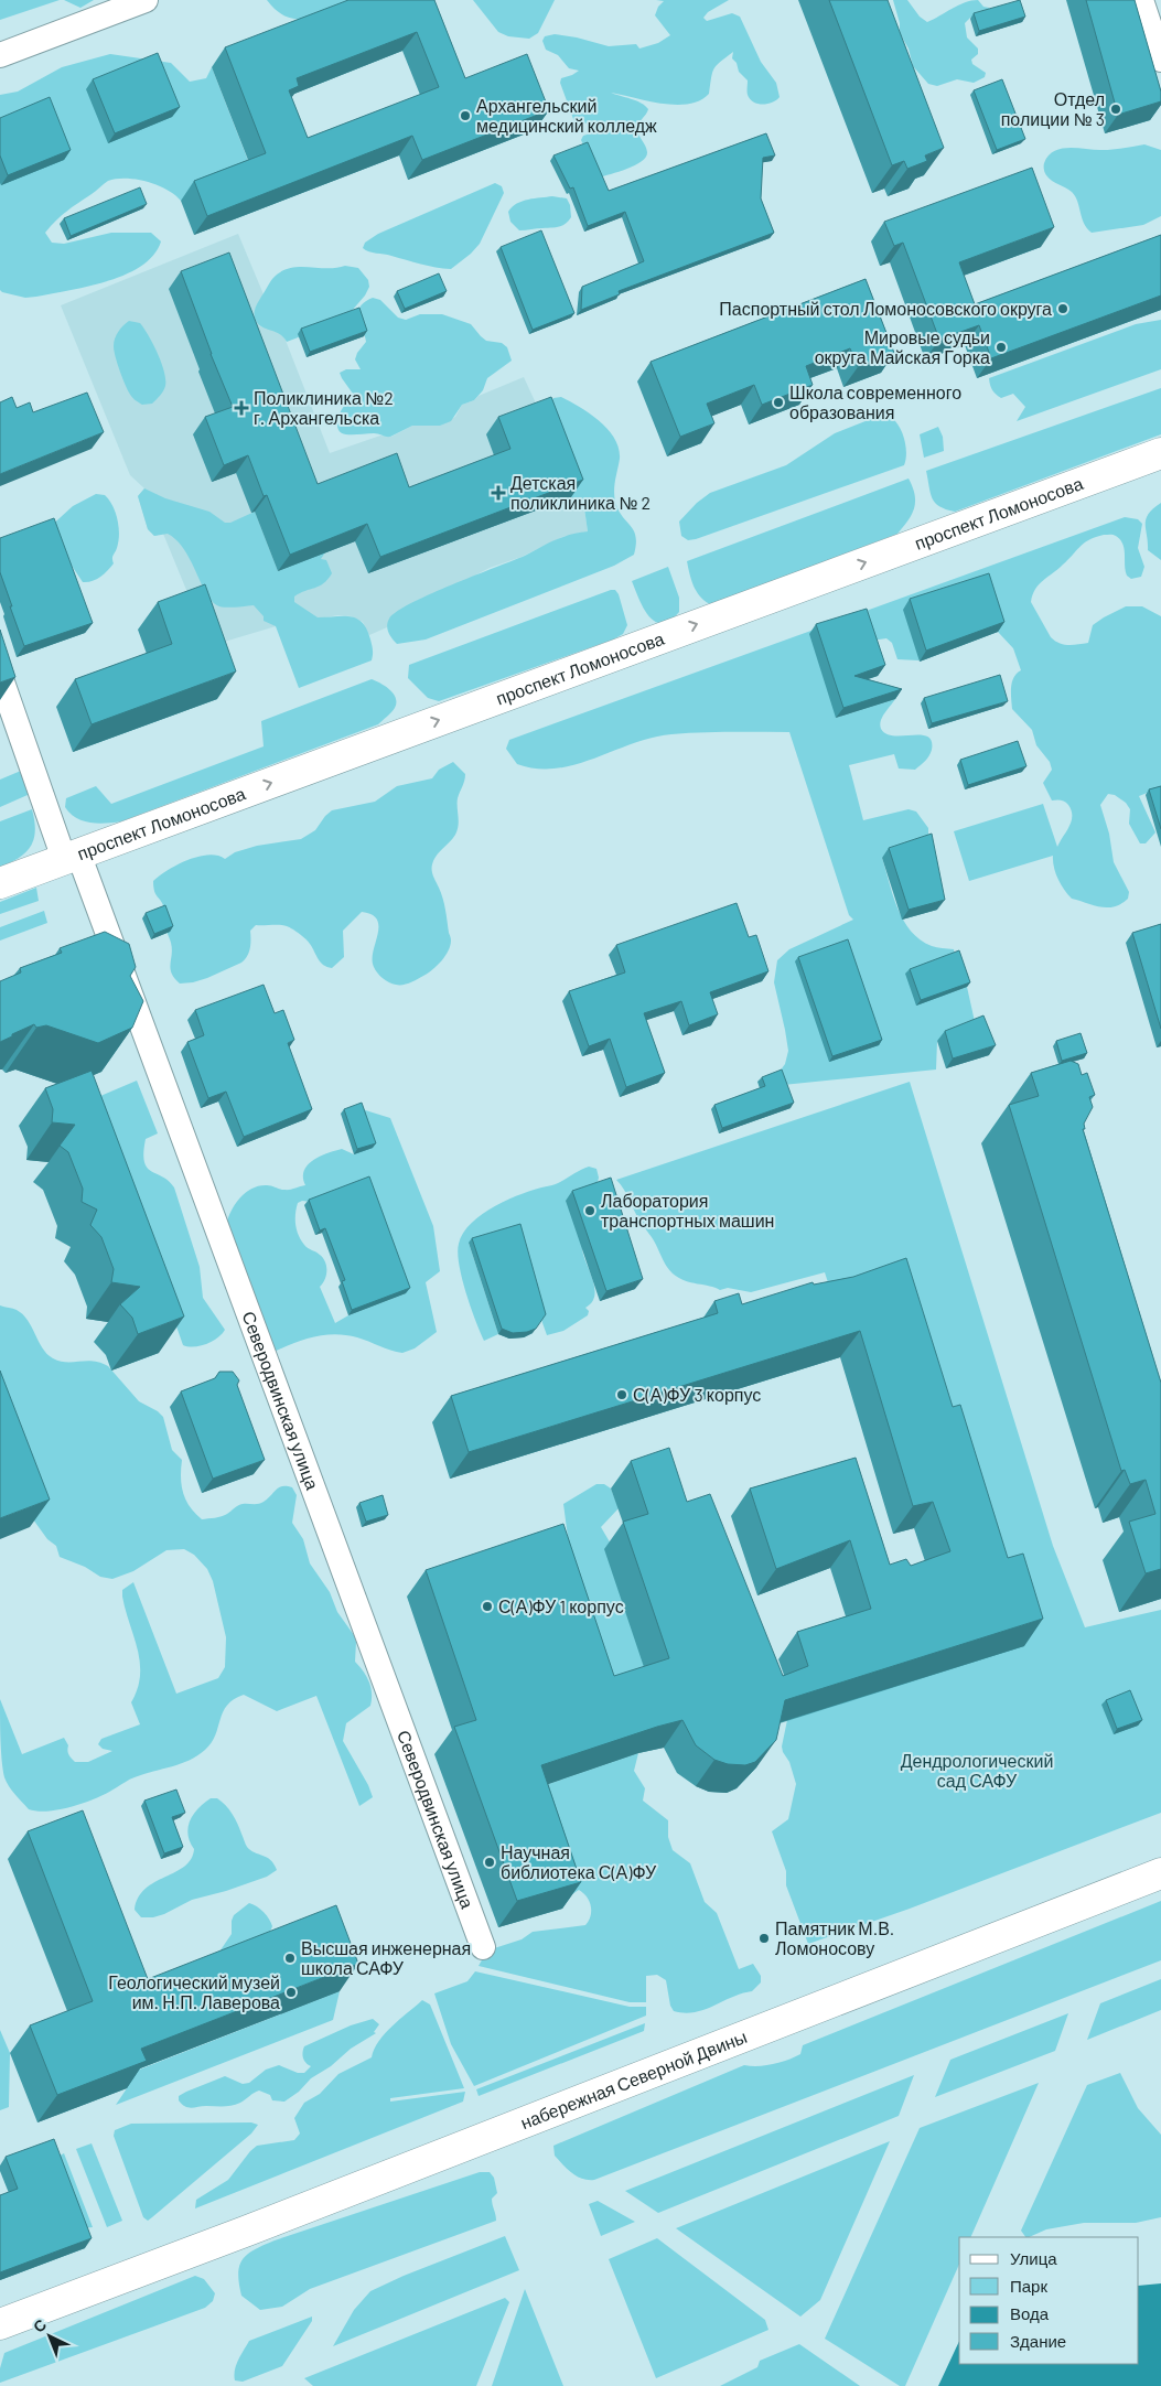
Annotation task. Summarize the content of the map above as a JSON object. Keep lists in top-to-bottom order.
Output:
{
  "streets": {
    "main road": ["проспект Ломоносова", "набережная Северной Двины"],
    "street": ["Северодвинская улица"]
  },
  "crossings": [
    ["проспект Ломоносова", "Северодвинская улица"]
  ],
  "one_way": ["проспект Ломоносова"],
  "parks": ["Дендрологический сад САФУ"],
  "places": {
    "other": [
      "Отдел полиции № 3",
      "Архангельский медицинский колледж",
      "Паспортный стол Ломоносовского округа",
      "Мировые судьи округа Майская Горка",
      "Школа современного образования",
      "Лаборатория транспортных машин",
      "С(А)ФУ 3 корпус",
      "С(А)ФУ 1 корпус",
      "Научная библиотека С(А)ФУ",
      "Памятник М.В. Ломоносову",
      "Высшая инженерная школа САФУ",
      "Геологический музей им. Н.П. Лаверова"
    ],
    "health": ["Поликлиника №2 г. Архангельска", "Детская поликлиника № 2"]
  },
  "legend": [
    "Улица",
    "Парк",
    "Вода",
    "Здание"
  ],
  "north": "top left"
}
